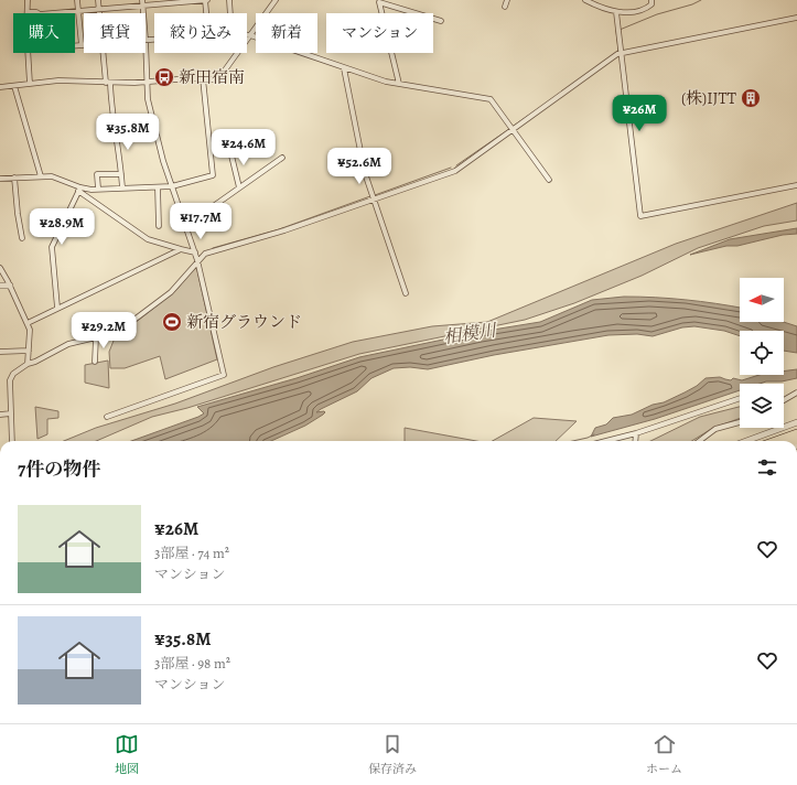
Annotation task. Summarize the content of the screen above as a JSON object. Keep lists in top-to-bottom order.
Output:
{
  "water": ["相模川"],
  "places": {
    "bus stop": ["新田宿南"],
    "building": ["(株)IJTT"],
    "sports": ["新宿グラウンド"]
  },
  "north": "left",
  "page": {
    "chip": [
      "購入",
      "賃貸",
      "絞り込み",
      "新着",
      "マンション"
    ],
    "price": [
      "¥26M",
      "¥35.8M",
      "¥24.6M",
      "¥52.6M",
      "¥17.7M",
      "¥28.9M",
      "¥29.2M"
    ],
    "heading": "7件の物件",
    "list": [
      {
        "name": "¥26M",
        "note": "3部屋 · 74 m² · マンション"
      },
      {
        "name": "¥35.8M",
        "note": "3部屋 · 98 m² · マンション"
      }
    ],
    "tabs": ["地図", "保存済み", "ホーム"]
  }
}
